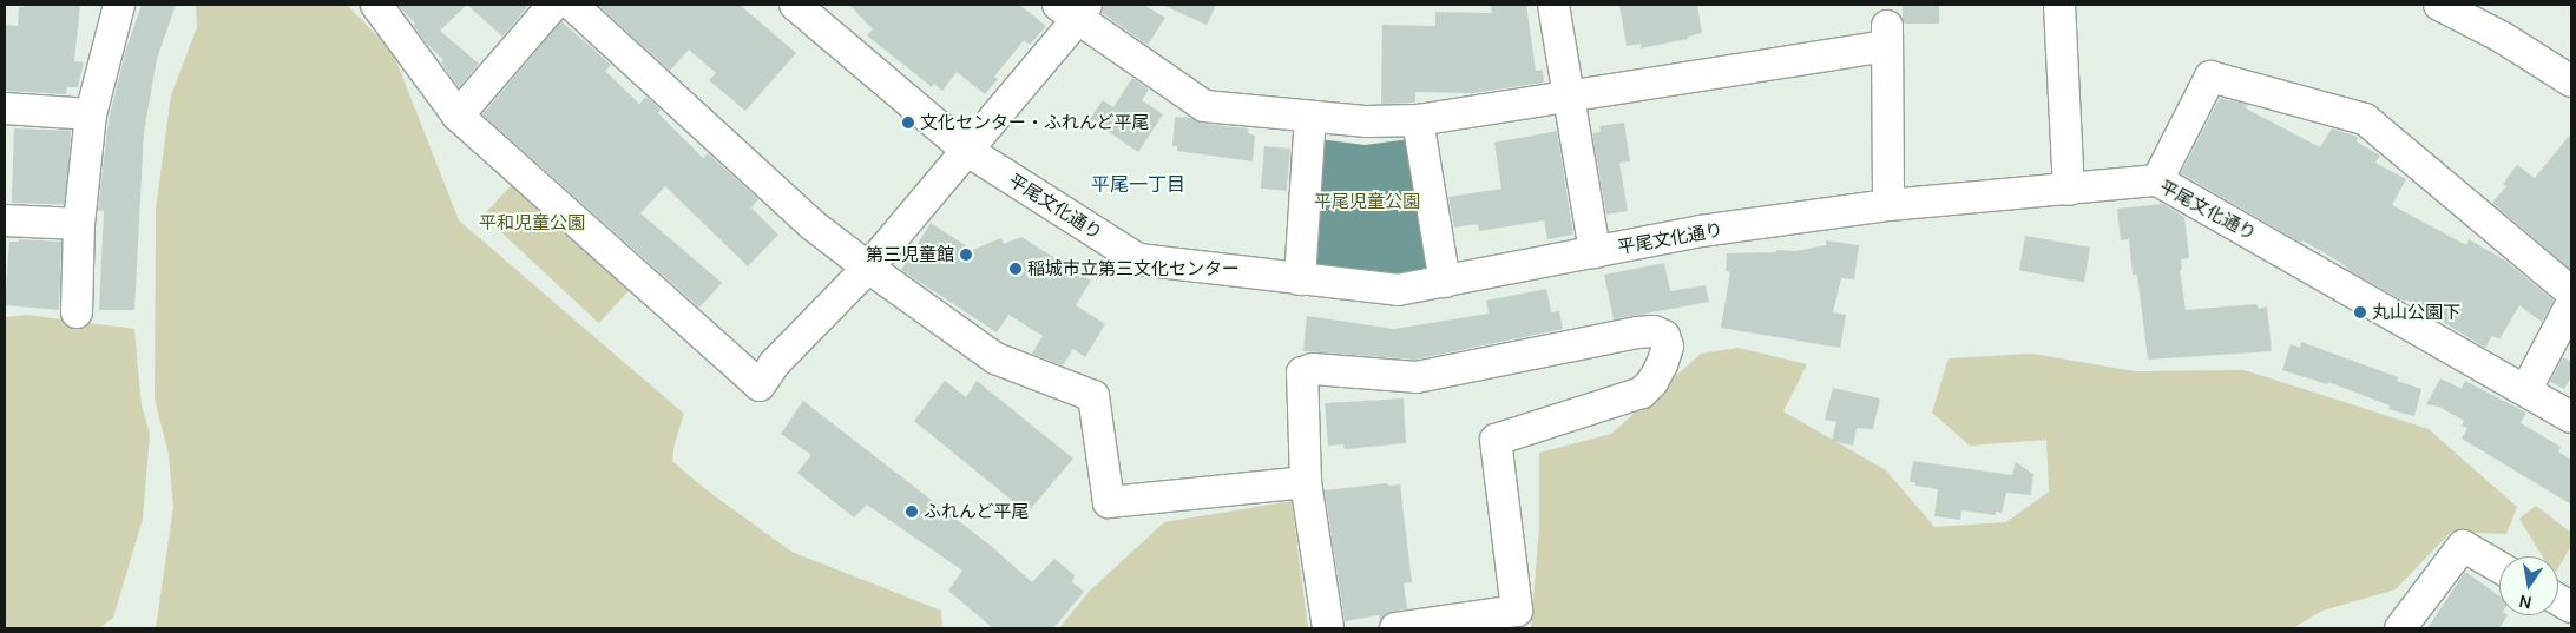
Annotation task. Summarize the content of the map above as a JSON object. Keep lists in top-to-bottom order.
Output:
{
  "streets": {
    "street": ["平尾文化通り"]
  },
  "districts": ["平尾一丁目"],
  "parks": ["平尾児童公園", "平和児童公園"],
  "places": [
    "文化センター・ふれんど平尾",
    "第三児童館",
    "稲城市立第三文化センター",
    "丸山公園下",
    "ふれんど平尾"
  ],
  "north": "bottom"
}
